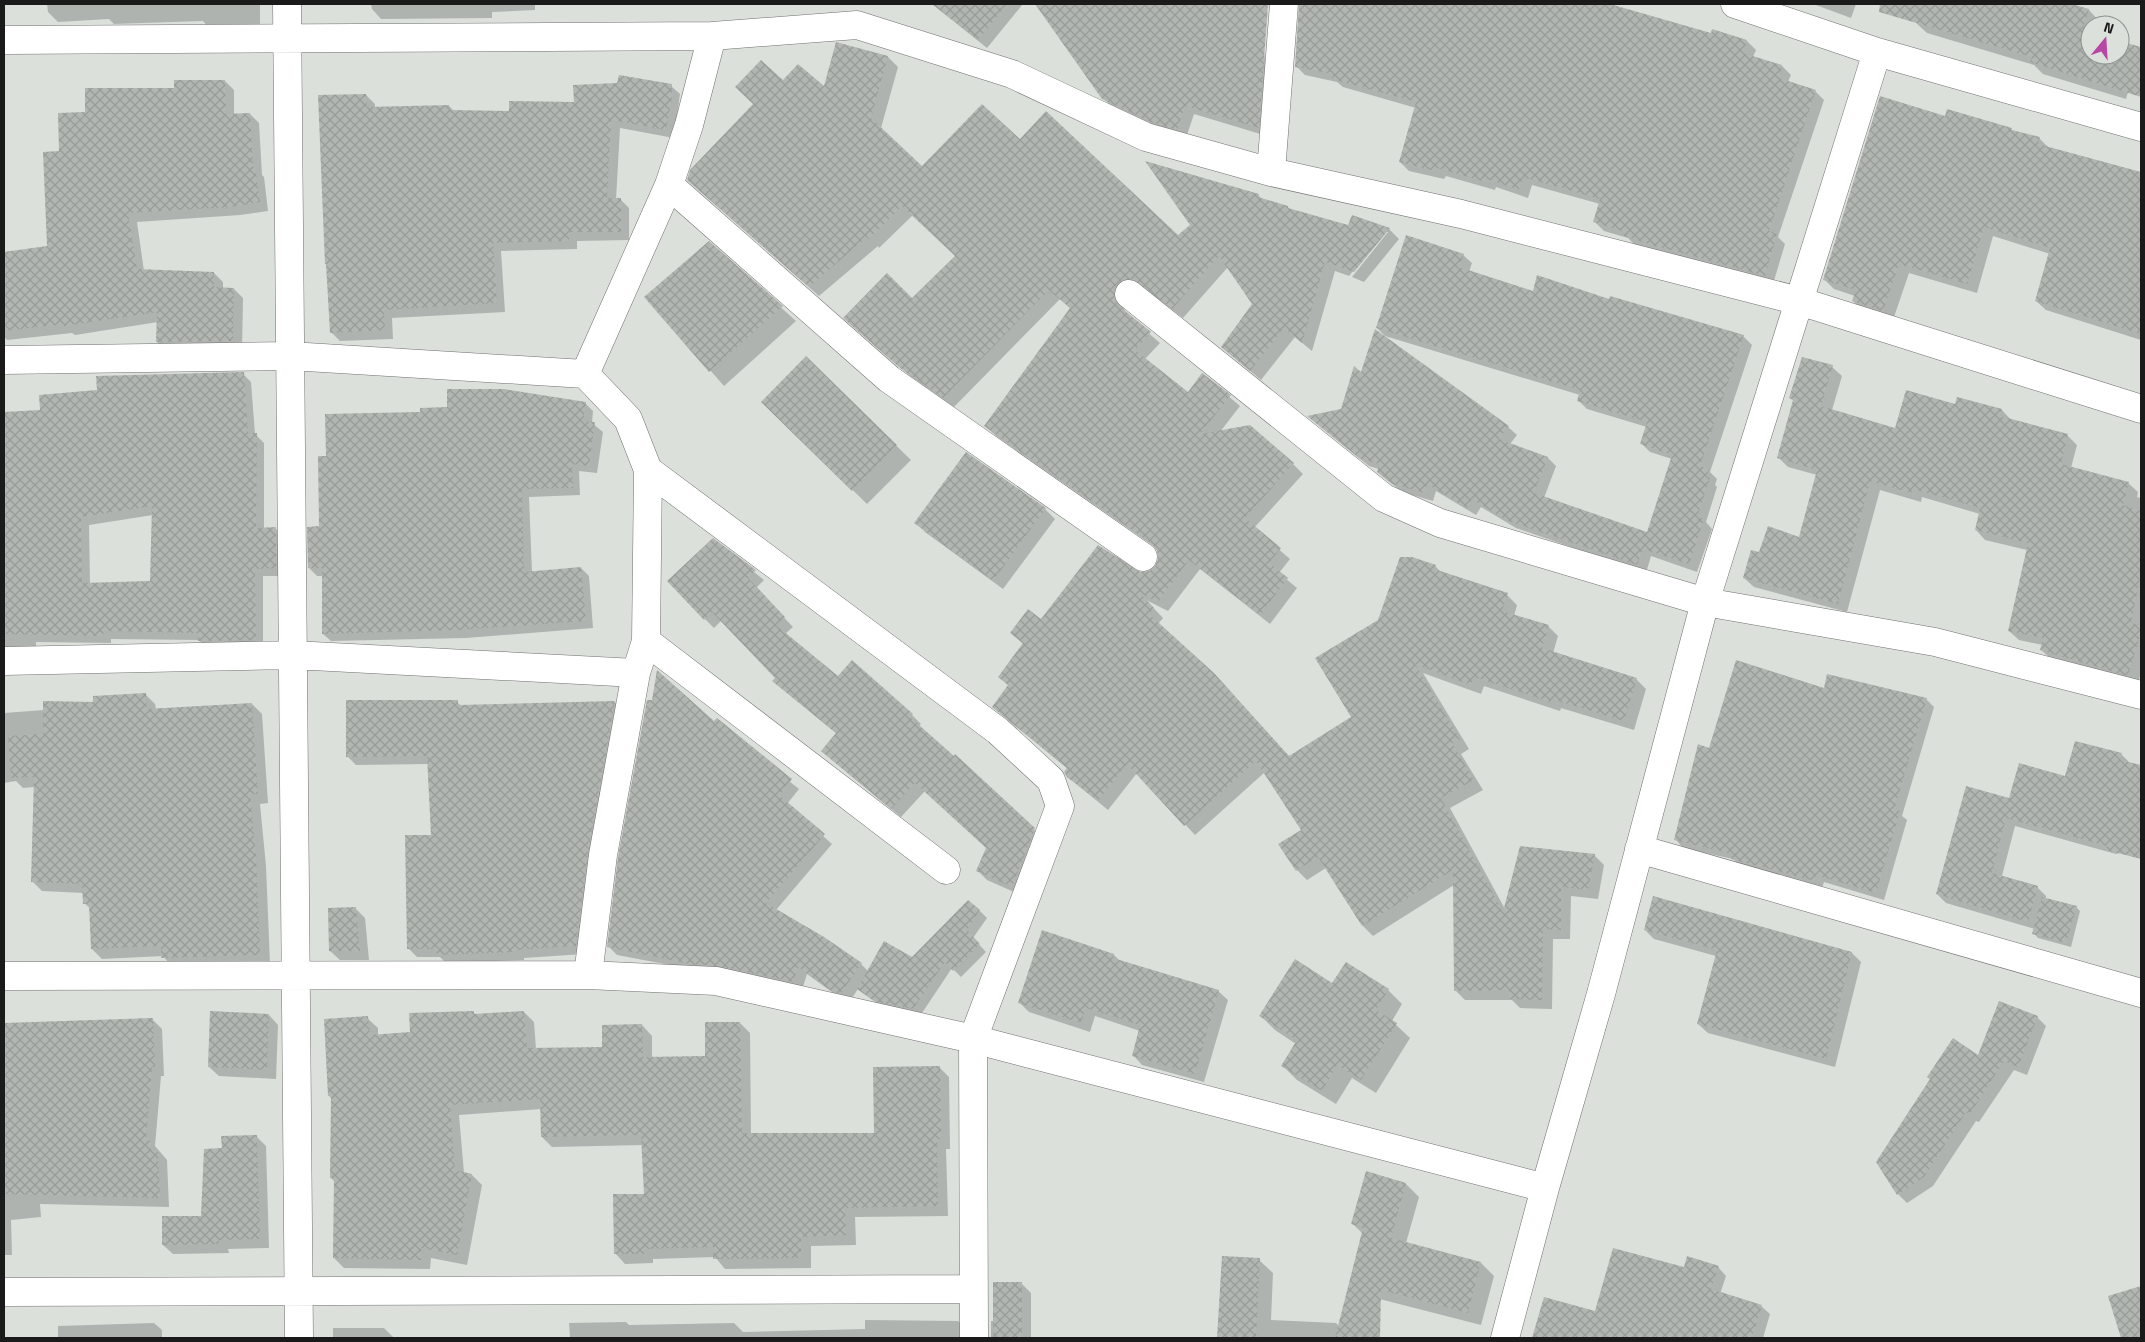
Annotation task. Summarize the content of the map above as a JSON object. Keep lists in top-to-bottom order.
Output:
{
  "north": "top"
}
